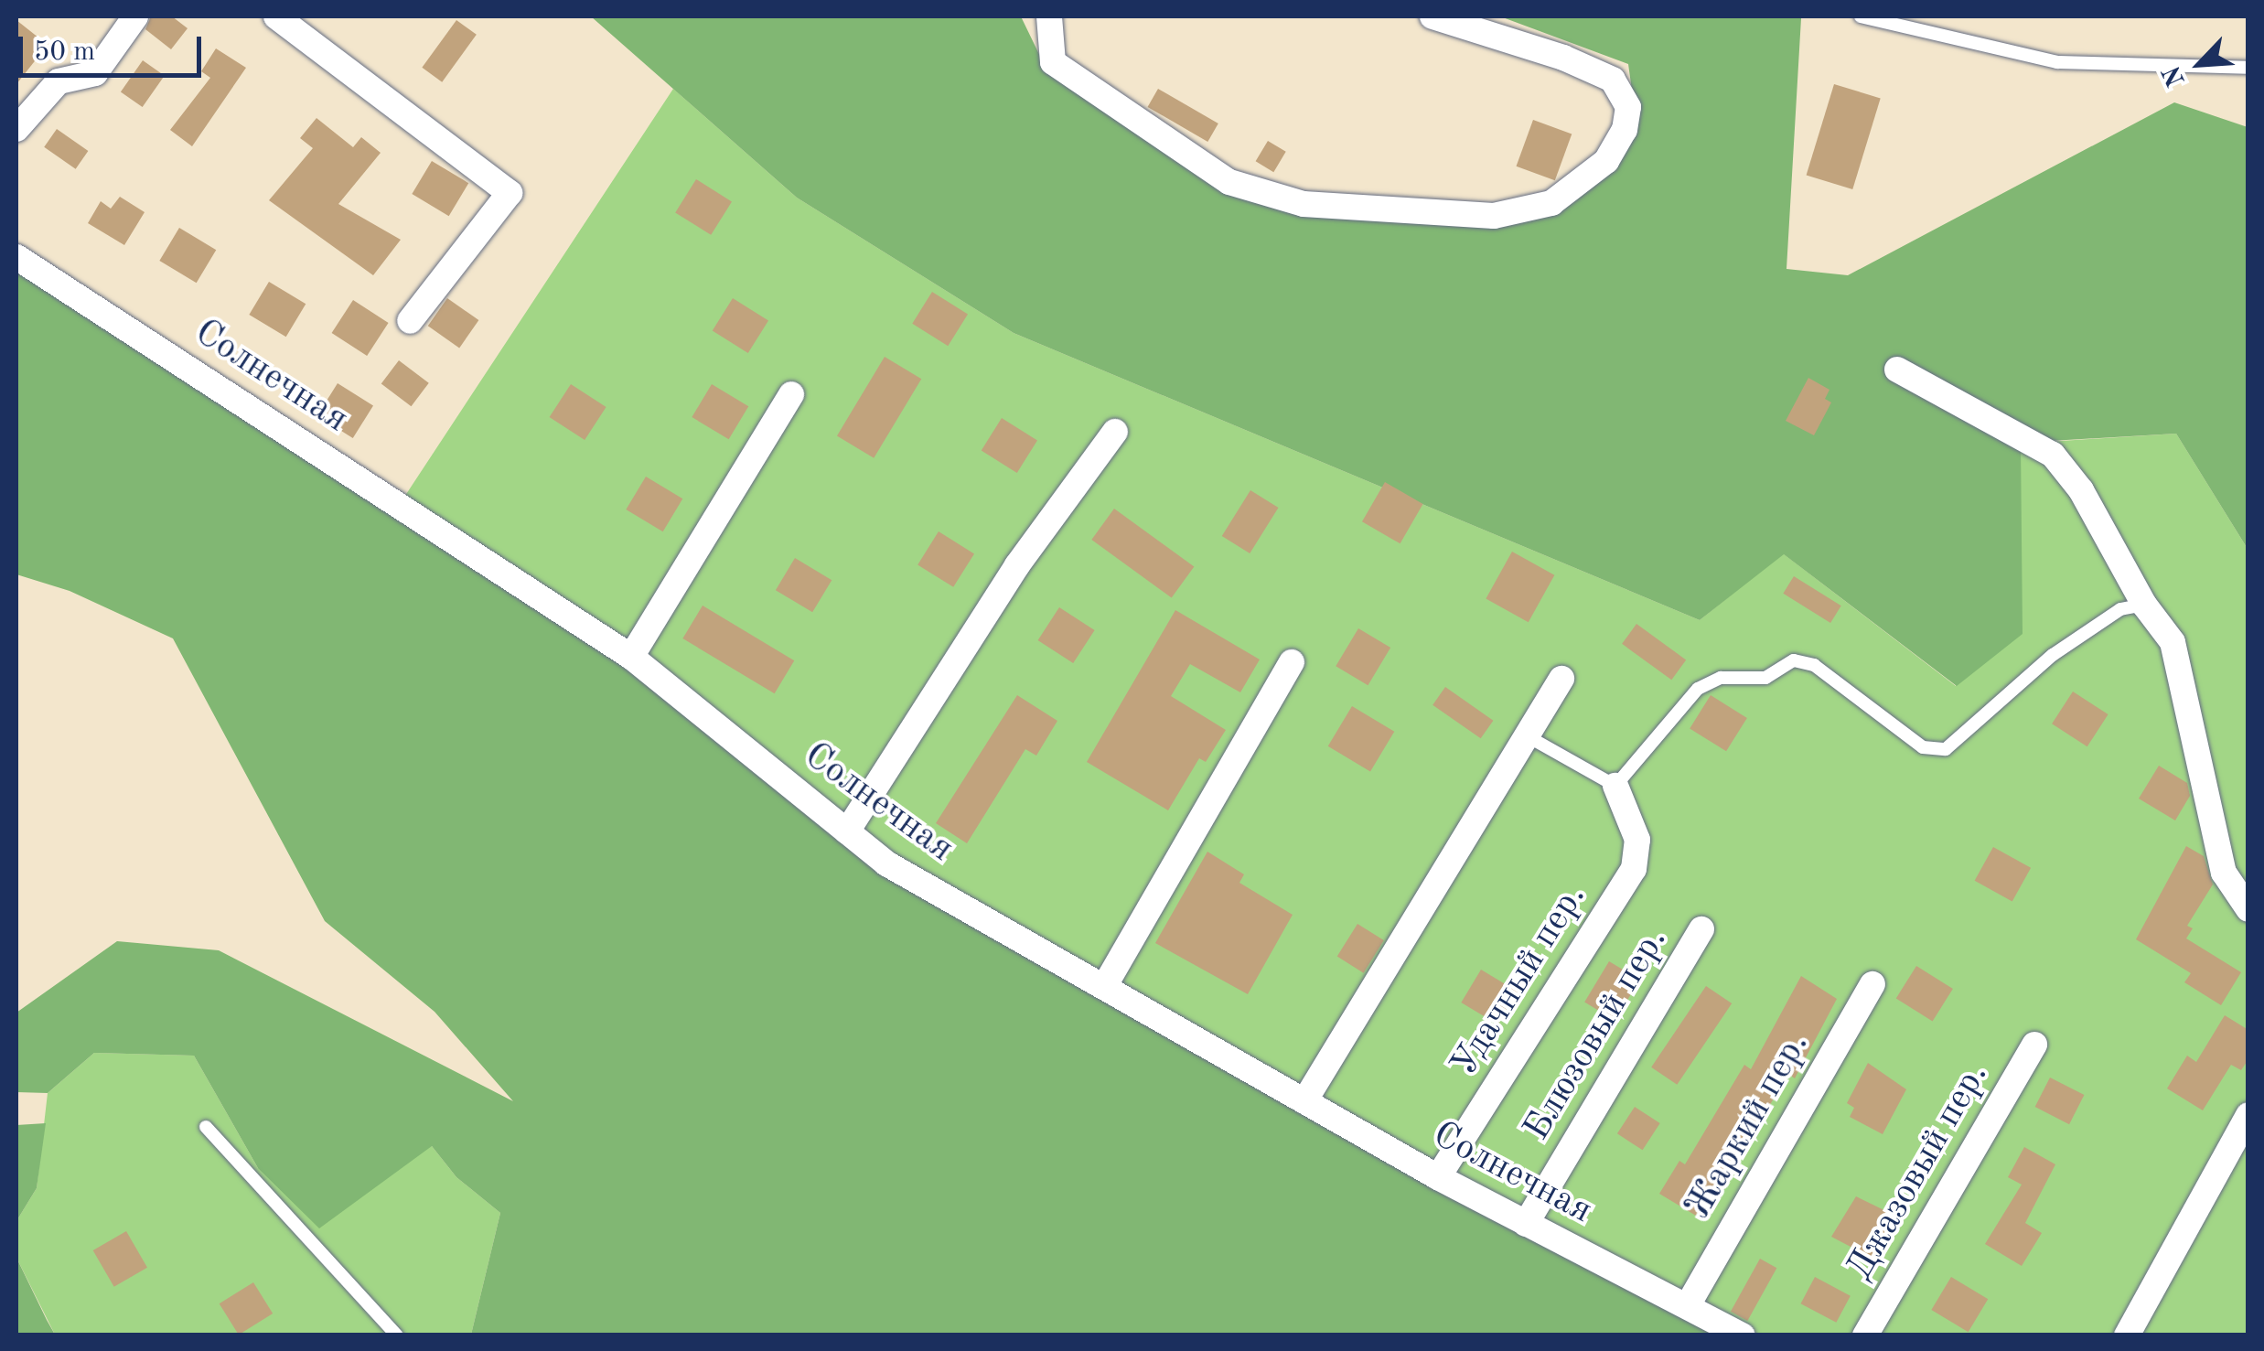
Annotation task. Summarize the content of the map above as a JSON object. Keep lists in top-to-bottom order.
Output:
{
  "streets": {
    "street": [
      "Солнечная",
      "Удачный пер.",
      "Блюзовый пер.",
      "Жаркий пер.",
      "Джазовый пер."
    ]
  },
  "crossings": [
    ["Солнечная", "Удачный пер."],
    ["Солнечная", "Блюзовый пер."],
    ["Солнечная", "Жаркий пер."]
  ],
  "scale_bar": "50 m",
  "north": "bottom left"
}
